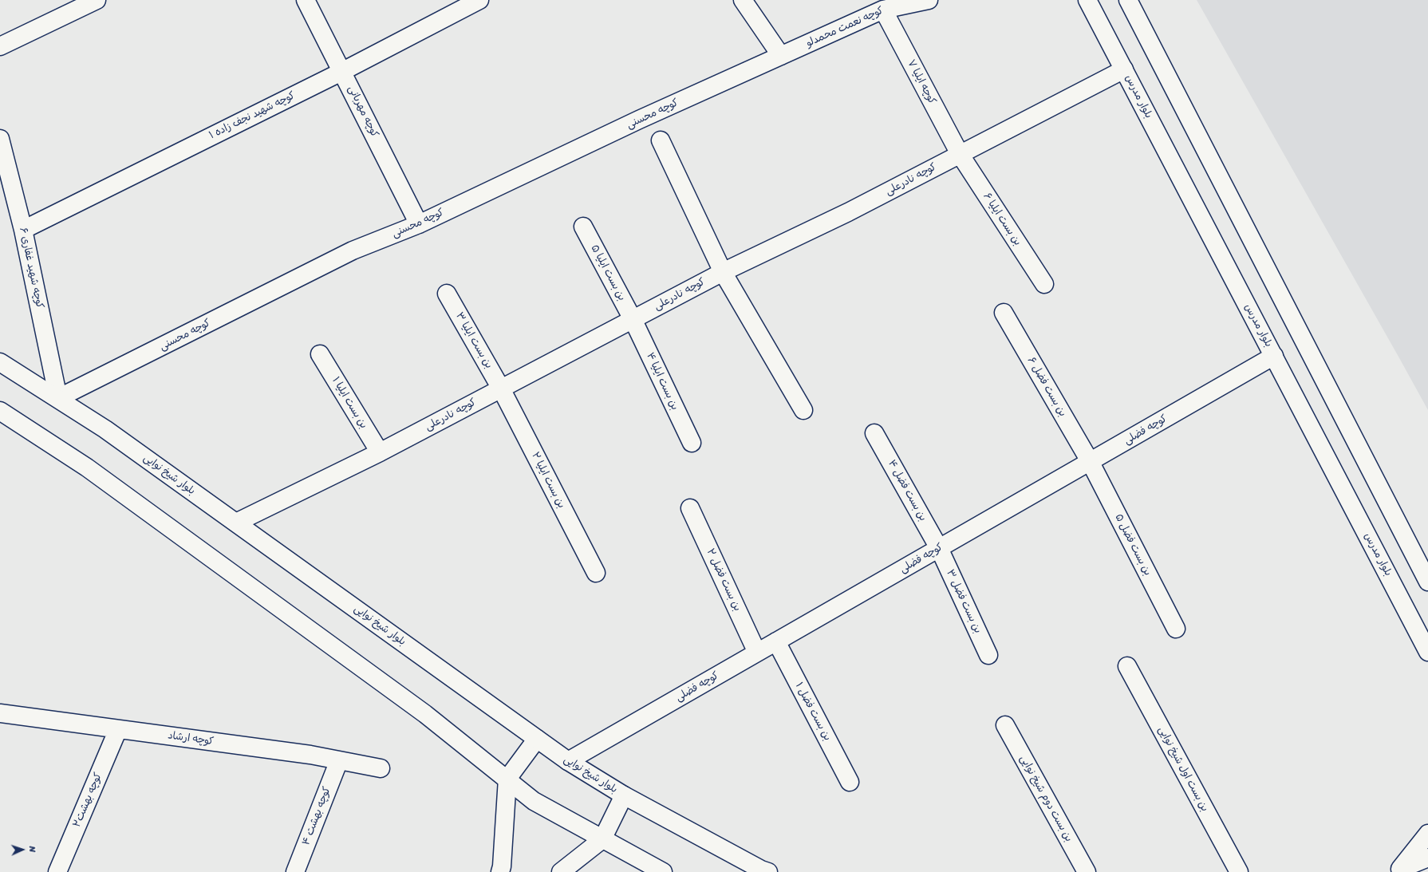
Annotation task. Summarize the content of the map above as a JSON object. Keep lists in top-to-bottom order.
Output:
{
  "streets": {
    "street": [
      "کوچه نعمت محمدلو",
      "۷ کوچه ایلیا",
      "بلوار مدرس",
      "کوچه مهربانی",
      "کوچه محسنی",
      "کوچه شهید نجف زاده ۱",
      "کوچه نادرعلی",
      "۶ بن بست ایلیا",
      "کوچه شهید غفاری ۶",
      "۵ بن بست ایلیا",
      "۳ بن بست ایلیا",
      "۴ بن بست ایلیا",
      "۶ بن بست فضل",
      "بن بست ایلیا ۱",
      "کوچه فضلی",
      "بلوار شیخ نوایی",
      "بن بست ایلیا ۲",
      "۴ بن بست فضل",
      "۵ بن بست فضل",
      "۲ بن بست فضل",
      "۳ بن بست فضل",
      "بن بست فضل ۱",
      "کوچه ارشاد",
      "بن بست اول شیخ نوایی",
      "بن بست دوم شیخ نوایی",
      "کوچه بهشت۲",
      "کوچه بهشت ۴"
    ]
  },
  "crossings": [
    ["کوچه نعمت محمدلو", "۷ کوچه ایلیا"],
    ["کوچه نعمت محمدلو", "کوچه محسنی"],
    ["۷ کوچه ایلیا", "کوچه نادرعلی"],
    ["۷ کوچه ایلیا", "۶ بن بست ایلیا"],
    ["بلوار مدرس", "کوچه نادرعلی"],
    ["بلوار مدرس", "کوچه فضلی"],
    ["کوچه مهربانی", "کوچه محسنی"],
    ["کوچه مهربانی", "کوچه شهید نجف زاده ۱"],
    ["کوچه محسنی", "کوچه شهید غفاری ۶"],
    ["کوچه محسنی", "بلوار شیخ نوایی"],
    ["کوچه شهید نجف زاده ۱", "کوچه شهید غفاری ۶"],
    ["کوچه نادرعلی", "۶ بن بست ایلیا"],
    ["کوچه نادرعلی", "۵ بن بست ایلیا"],
    ["کوچه نادرعلی", "۳ بن بست ایلیا"],
    ["کوچه نادرعلی", "۴ بن بست ایلیا"],
    ["کوچه نادرعلی", "بن بست ایلیا ۱"],
    ["کوچه نادرعلی", "بلوار شیخ نوایی"],
    ["کوچه نادرعلی", "بن بست ایلیا ۲"],
    ["کوچه شهید غفاری ۶", "بلوار شیخ نوایی"],
    ["۵ بن بست ایلیا", "۴ بن بست ایلیا"],
    ["۳ بن بست ایلیا", "بن بست ایلیا ۲"],
    ["۶ بن بست فضل", "کوچه فضلی"],
    ["۶ بن بست فضل", "۵ بن بست فضل"],
    ["کوچه فضلی", "بلوار شیخ نوایی"],
    ["کوچه فضلی", "۴ بن بست فضل"],
    ["کوچه فضلی", "۵ بن بست فضل"],
    ["کوچه فضلی", "۲ بن بست فضل"],
    ["کوچه فضلی", "۳ بن بست فضل"],
    ["کوچه فضلی", "بن بست فضل ۱"],
    ["۴ بن بست فضل", "۳ بن بست فضل"],
    ["کوچه ارشاد", "کوچه بهشت۲"],
    ["کوچه ارشاد", "کوچه بهشت ۴"]
  ],
  "north": "right"
}
